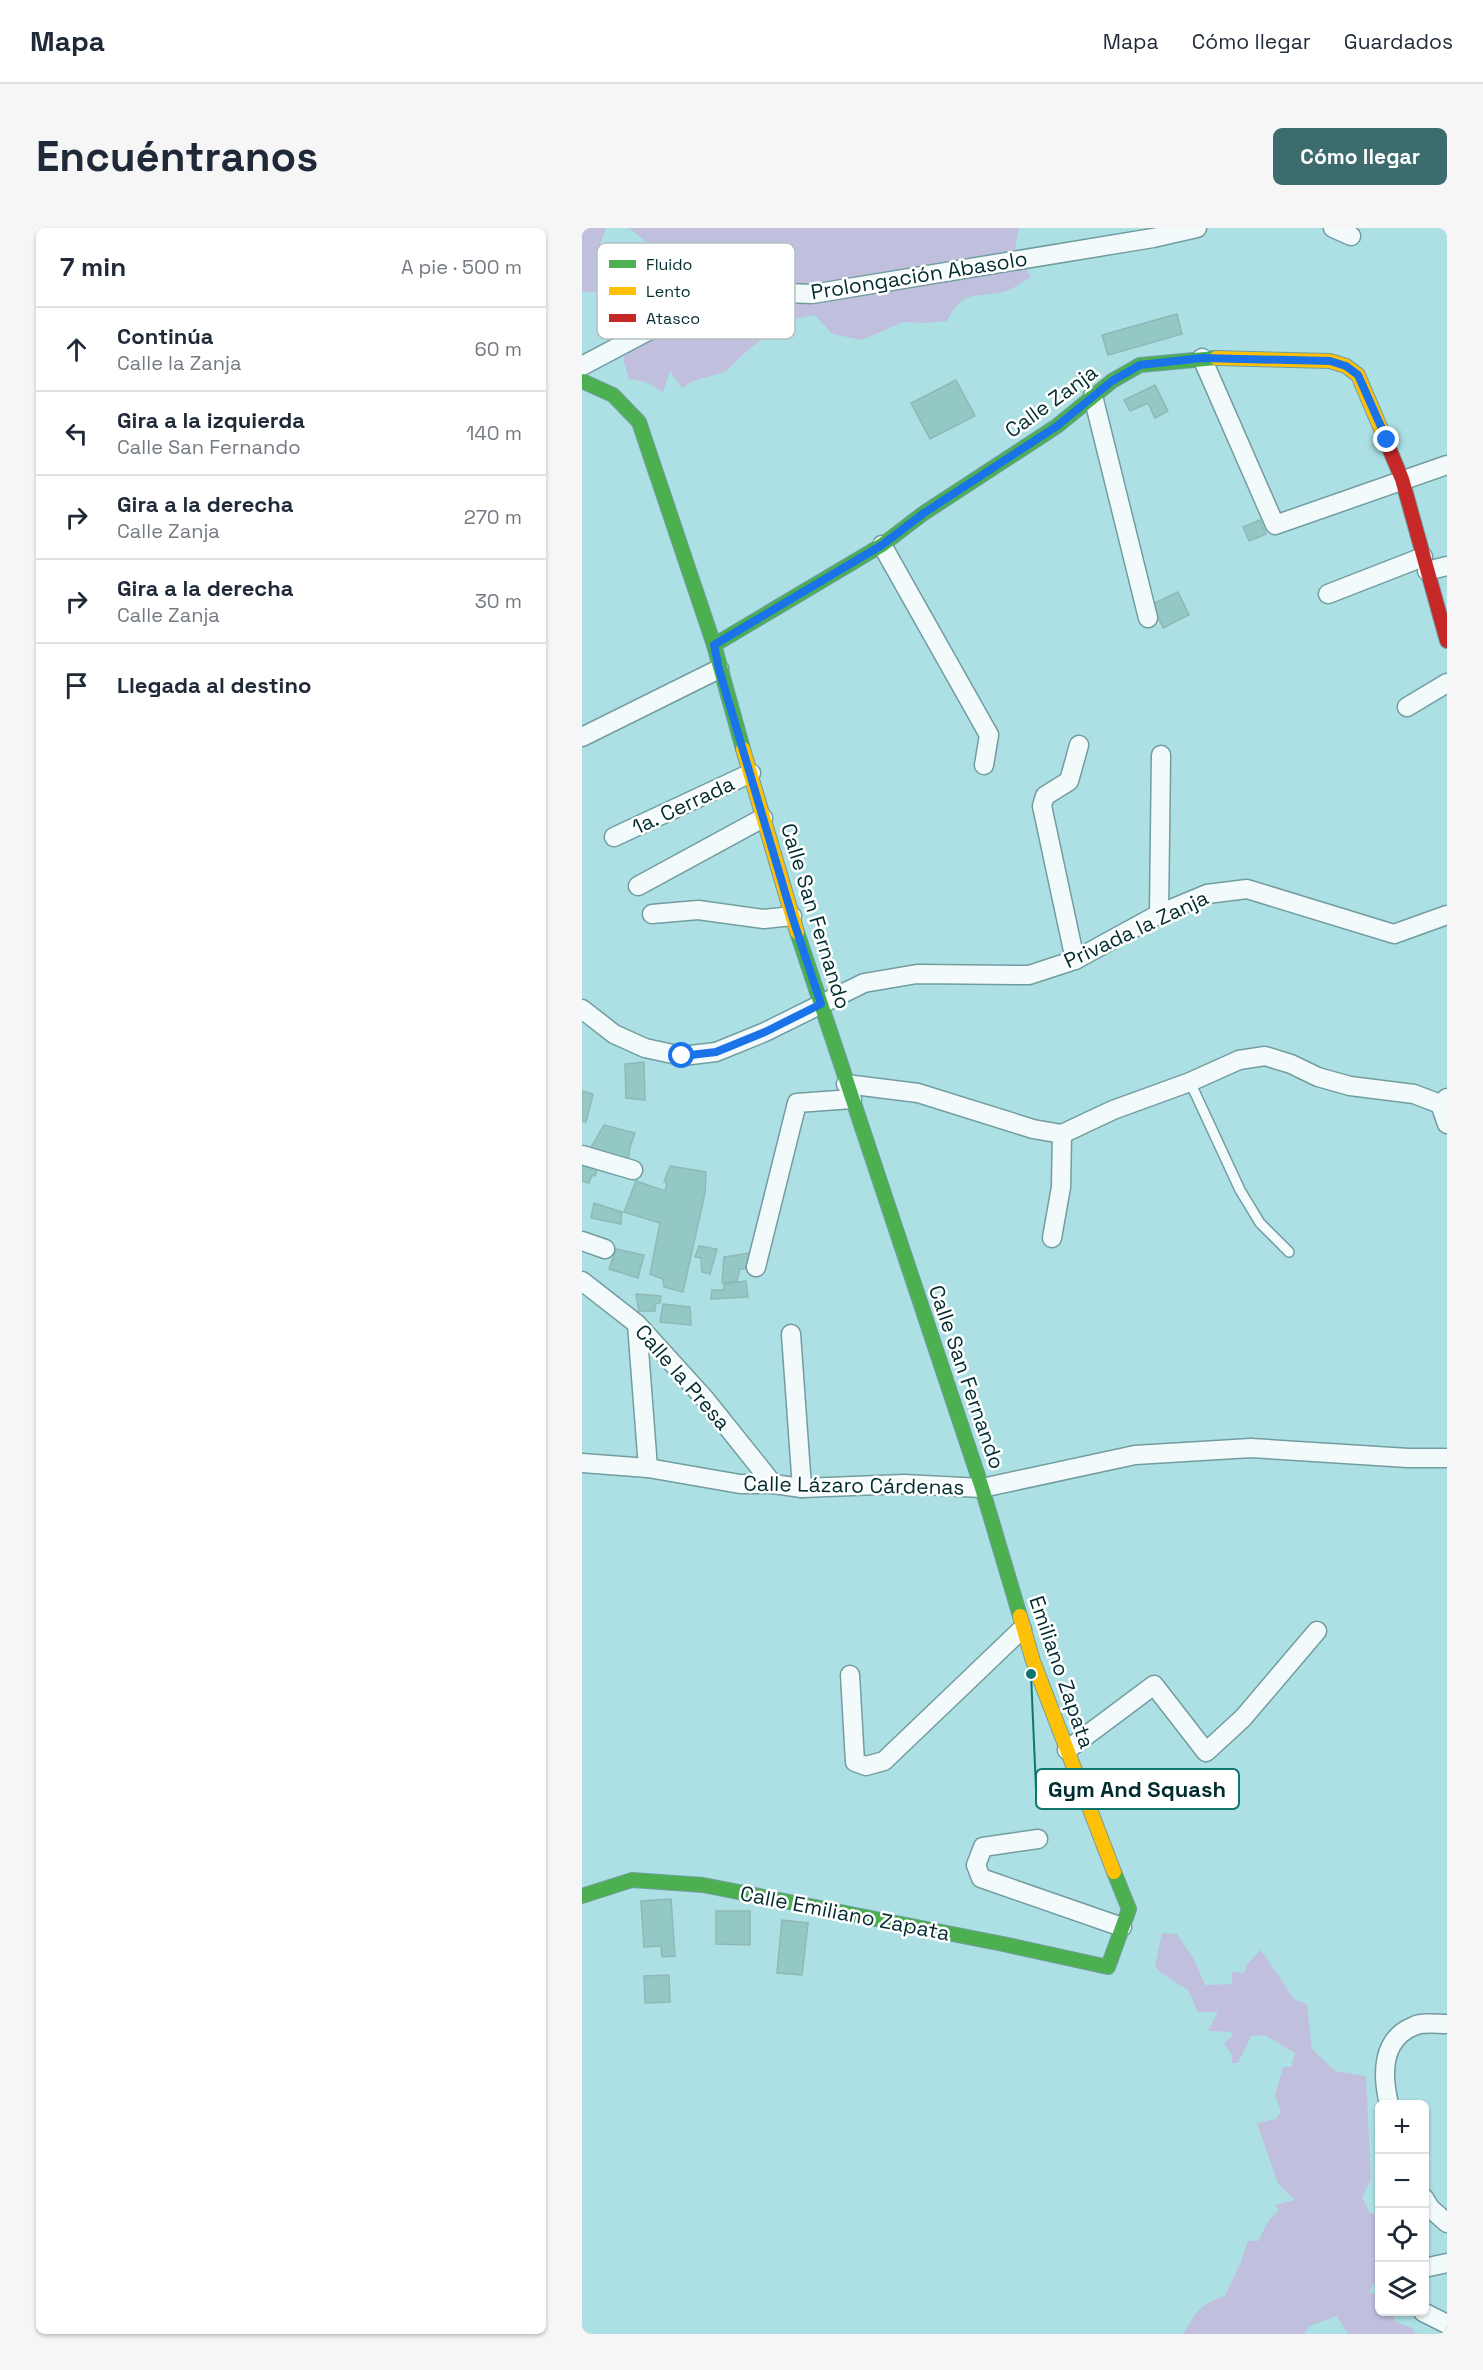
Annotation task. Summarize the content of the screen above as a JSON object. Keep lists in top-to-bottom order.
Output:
{
  "streets": {
    "street": [
      "Prolongación Abasolo",
      "Calle Zanja",
      "1a. Cerrada",
      "Calle San Fernando",
      "Privada la Zanja",
      "Calle la Presa",
      "Calle Lázaro Cárdenas",
      "Emiliano Zapata",
      "Calle Emiliano Zapata"
    ]
  },
  "crossings": [
    ["Calle Zanja", "Calle San Fernando"],
    ["1a. Cerrada", "Calle San Fernando"],
    ["Calle San Fernando", "Privada la Zanja"],
    ["Calle San Fernando", "Calle Lázaro Cárdenas"],
    ["Calle San Fernando", "Emiliano Zapata"],
    ["Calle la Presa", "Calle Lázaro Cárdenas"],
    ["Calle Lázaro Cárdenas", "Emiliano Zapata"],
    ["Emiliano Zapata", "Calle Emiliano Zapata"]
  ],
  "places": ["Gym And Squash"],
  "legend": ["Fluido", "Lento", "Atasco"],
  "page": {
    "header": "Mapa",
    "nav": ["Mapa", "Cómo llegar", "Guardados"],
    "buttons": "Cómo llegar",
    "title": "Encuéntranos",
    "heading": ["7 min", "A pie · 500 m"],
    "list": [
      ["Continúa", "Calle la Zanja", "60 m"],
      ["Gira a la izquierda", "Calle San Fernando", "140 m"],
      ["Gira a la derecha", "Calle Zanja", "270 m"],
      ["Gira a la derecha", "Calle Zanja", "30 m"],
      "Llegada al destino"
    ],
    "map_buttons": ["+", "−"]
  }
}
